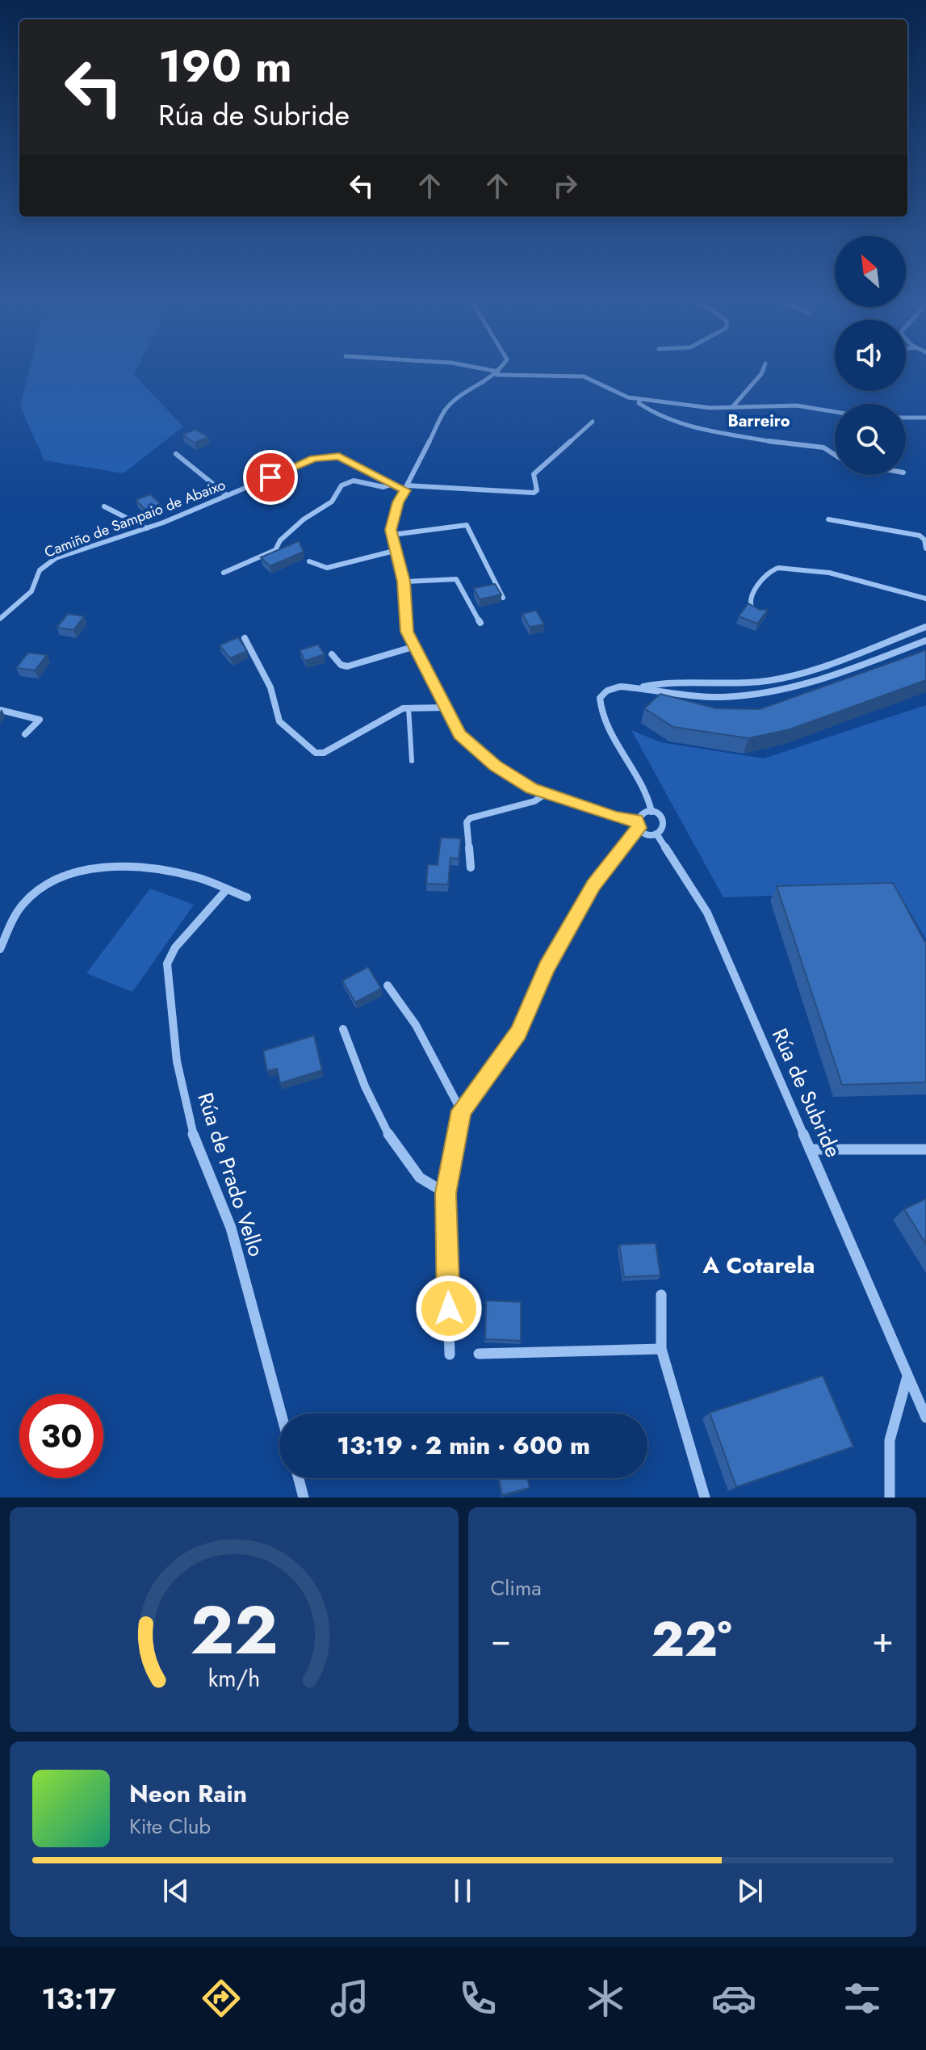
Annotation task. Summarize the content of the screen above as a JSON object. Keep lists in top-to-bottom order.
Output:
{
  "streets": {
    "street": ["Camiño de Sampaio de Abaixo", "Rúa de Subride", "Rúa de Prado Vello"]
  },
  "districts": ["Barreiro", "A Cotarela"],
  "north": "top left",
  "page": {
    "turn": ["190 m", "Rúa de Subride"],
    "limit": "30",
    "trip": "13:19 · 2 min · 600 m",
    "tile": "Clima",
    "heat": ["−", "22°", "+"],
    "song": ["Neon Rain", "Kite Club"],
    "tabs": "13:17",
    "gauge": ["22", "km/h"]
  }
}
